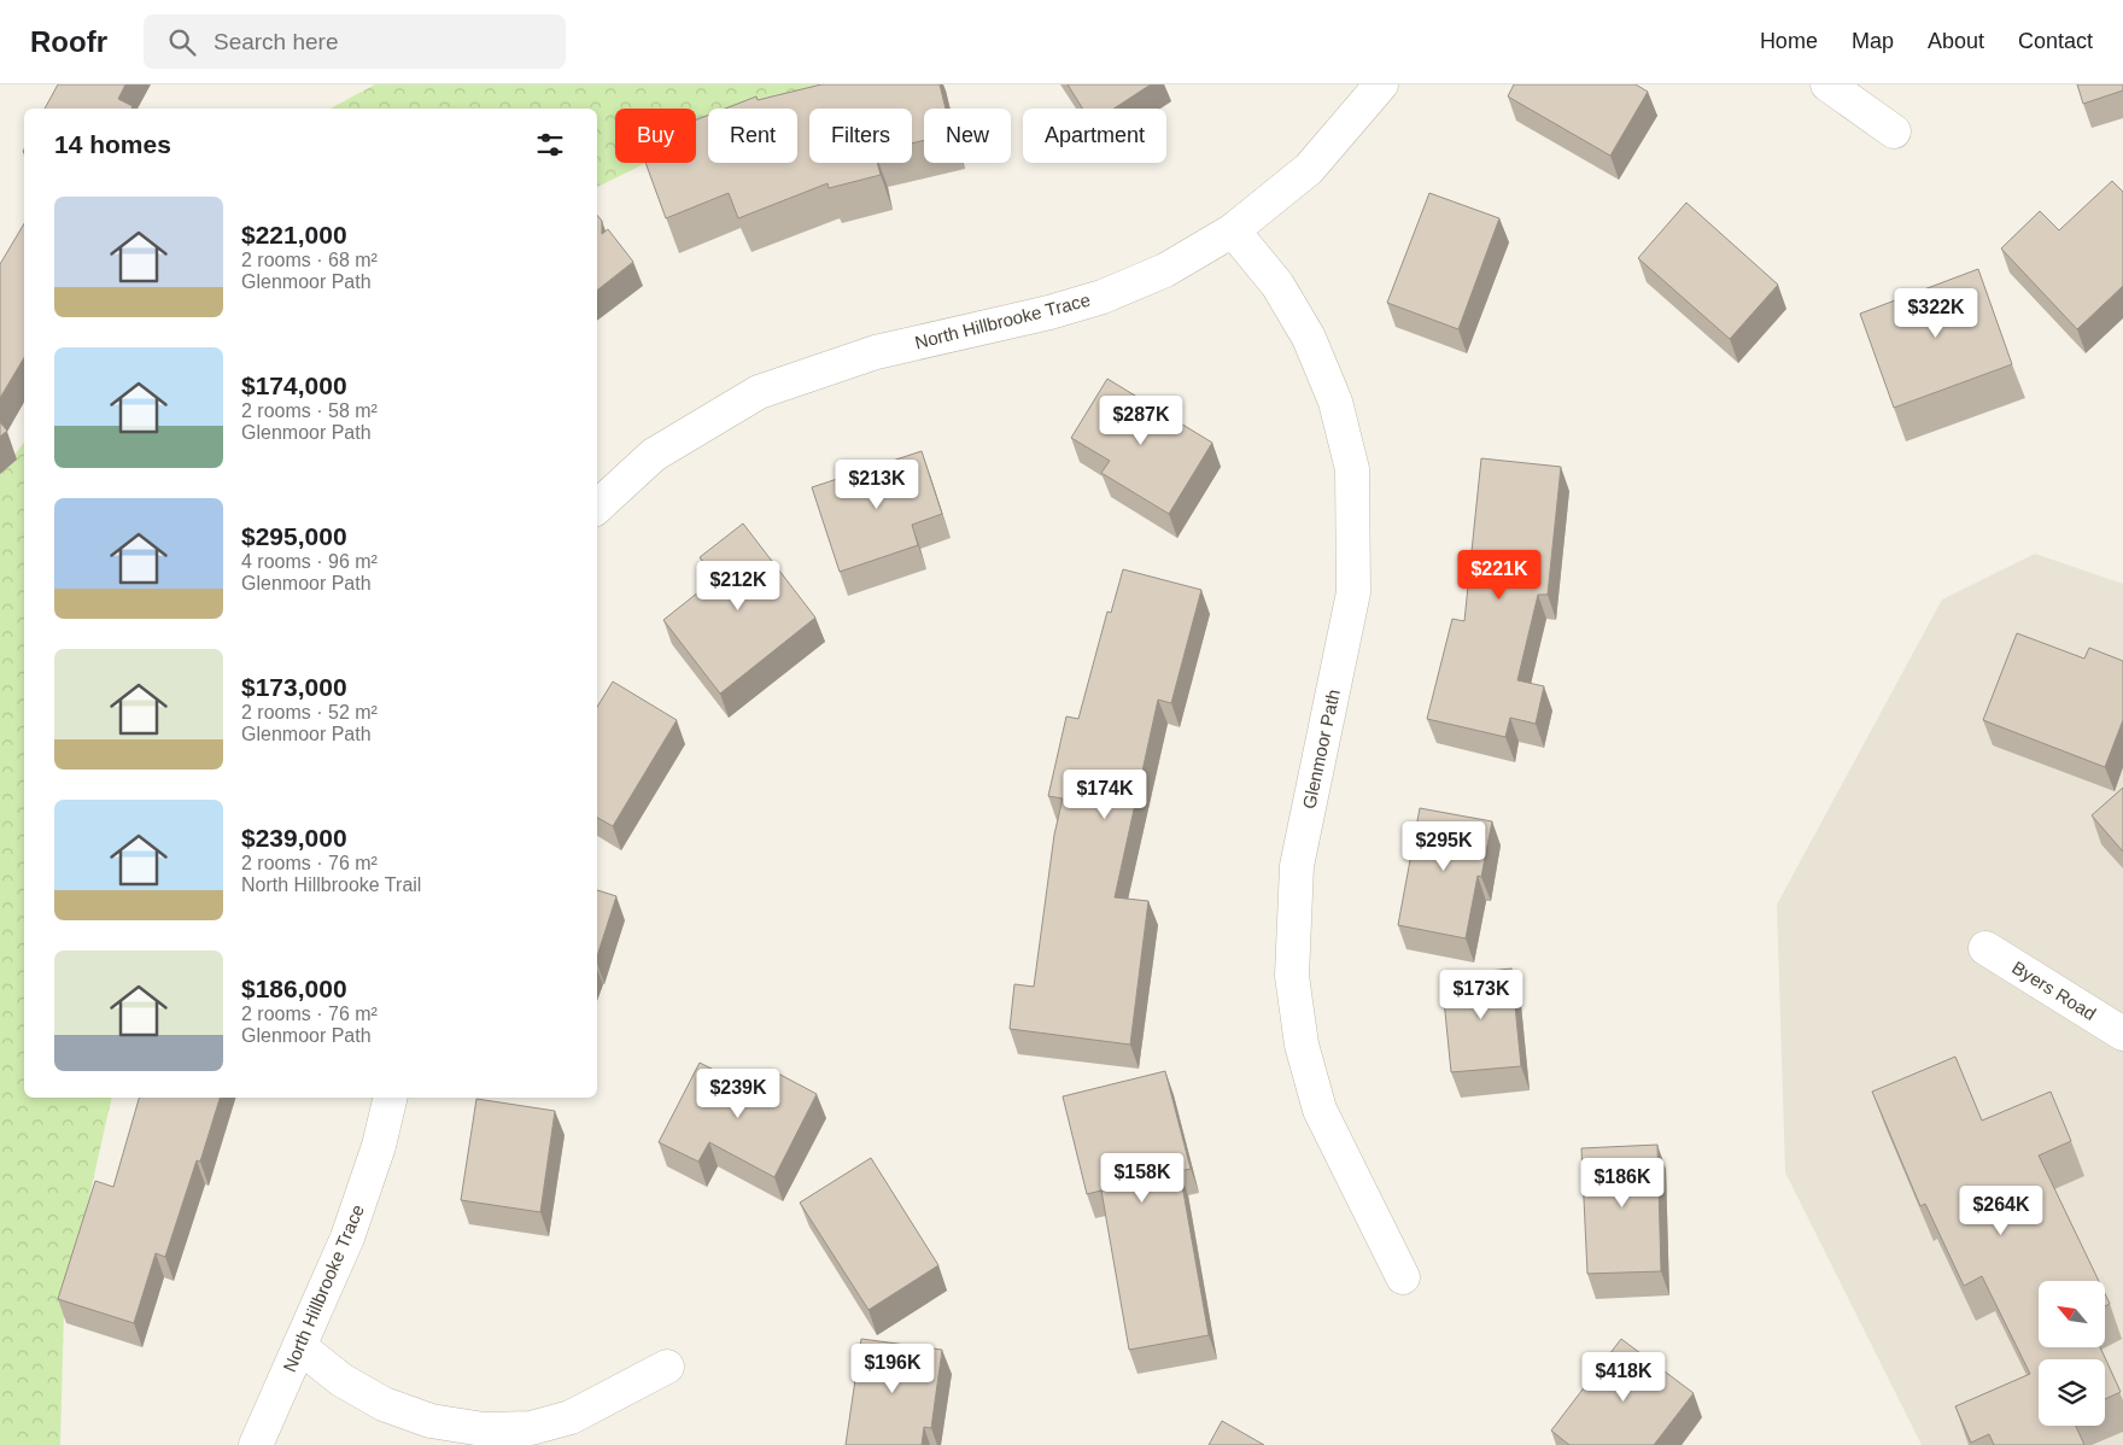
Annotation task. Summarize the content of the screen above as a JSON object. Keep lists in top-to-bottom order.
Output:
{
  "streets": {
    "street": ["North Hillbrooke Trace", "Glenmoor Path", "Byers Road"]
  },
  "crossings": [
    ["North Hillbrooke Trace", "Glenmoor Path"]
  ],
  "north": "top left",
  "page": {
    "header": "Roofr",
    "search": "Search here",
    "nav": [
      "Home",
      "Map",
      "About",
      "Contact"
    ],
    "chip": [
      "Buy",
      "Rent",
      "Filters",
      "New",
      "Apartment"
    ],
    "heading": "14 homes",
    "list": [
      {
        "name": "$221,000",
        "note": "2 rooms · 68 m² · Glenmoor Path"
      },
      {
        "name": "$174,000",
        "note": "2 rooms · 58 m² · Glenmoor Path"
      },
      {
        "name": "$295,000",
        "note": "4 rooms · 96 m² · Glenmoor Path"
      },
      {
        "name": "$173,000",
        "note": "2 rooms · 52 m² · Glenmoor Path"
      },
      {
        "name": "$239,000",
        "note": "2 rooms · 76 m² · North Hillbrooke Trail"
      },
      {
        "name": "$186,000",
        "note": "2 rooms · 76 m² · Glenmoor Path"
      }
    ],
    "price": [
      "$322K",
      "$287K",
      "$213K",
      "$221K",
      "$212K",
      "$174K",
      "$295K",
      "$173K",
      "$239K",
      "$158K",
      "$186K",
      "$264K",
      "$196K",
      "$418K"
    ]
  }
}
